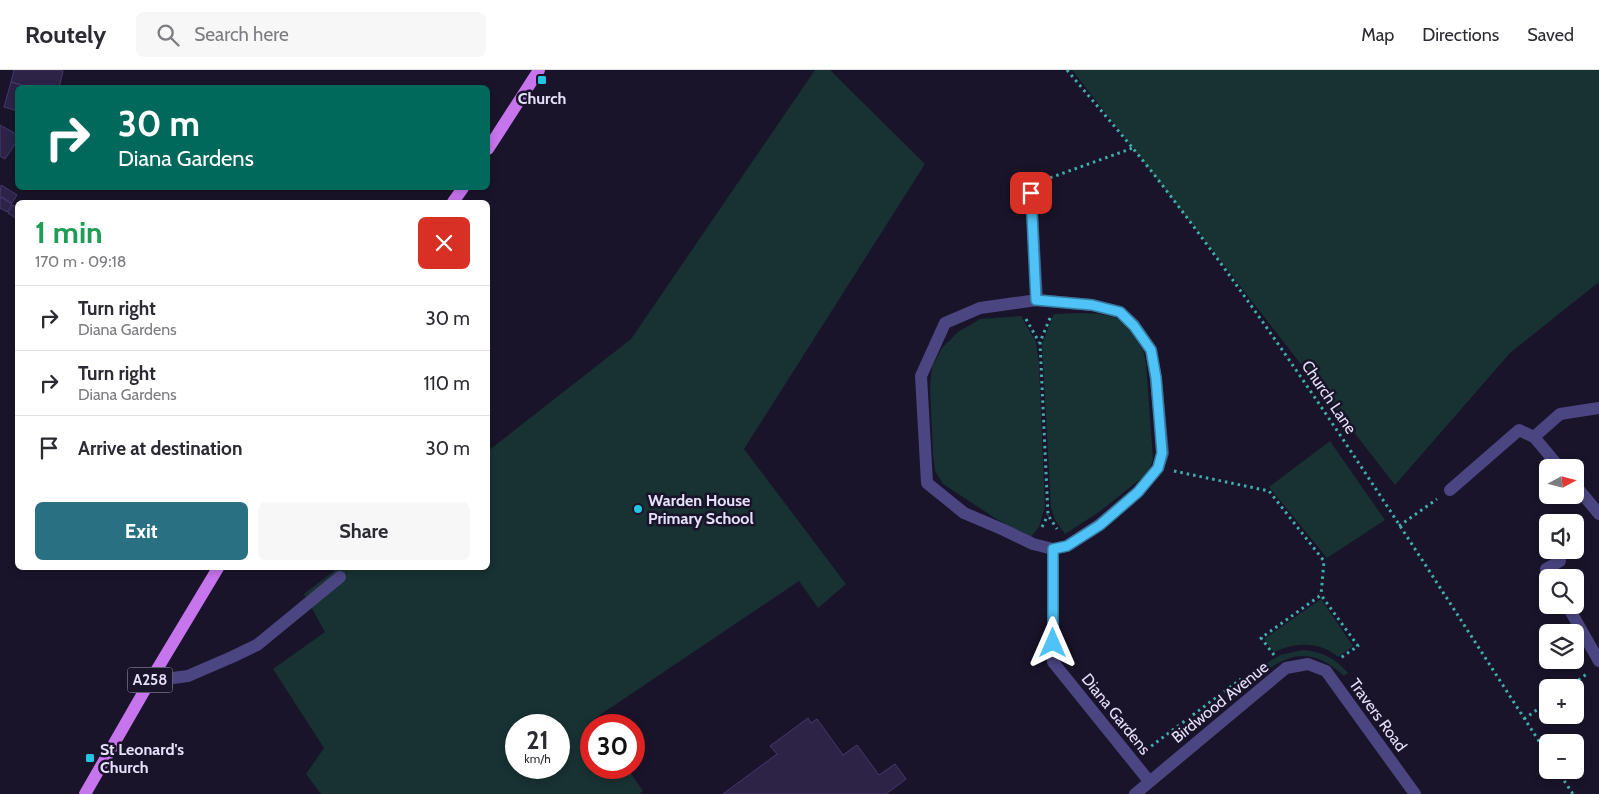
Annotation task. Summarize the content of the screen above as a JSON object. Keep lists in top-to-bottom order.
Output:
{
  "streets": {
    "main road": ["A258"],
    "street": ["Birdwood Avenue", "Diana Gardens", "Travers Road"],
    "path": ["Church Lane"]
  },
  "crossings": [
    ["Birdwood Avenue", "Diana Gardens"],
    ["Birdwood Avenue", "Travers Road"]
  ],
  "places": {
    "transit": ["Church", "St Leonard's Church"],
    "other": ["Warden House Primary School"]
  },
  "north": "right",
  "page": {
    "header": "Routely",
    "search": "Search here",
    "nav": ["Map", "Directions", "Saved"],
    "turn": ["30 m", "Diana Gardens"],
    "heading": ["1 min", "170 m · 09:18"],
    "list": [
      {
        "name": "Turn right",
        "note": "Diana Gardens",
        "value": "30 m"
      },
      {
        "name": "Turn right",
        "note": "Diana Gardens",
        "value": "110 m"
      },
      {
        "name": "Arrive at destination",
        "value": "30 m"
      }
    ],
    "map_buttons": ["+", "−"],
    "buttons": ["Exit", "Share"],
    "speed": "21 km/h",
    "limit": "30"
  }
}
